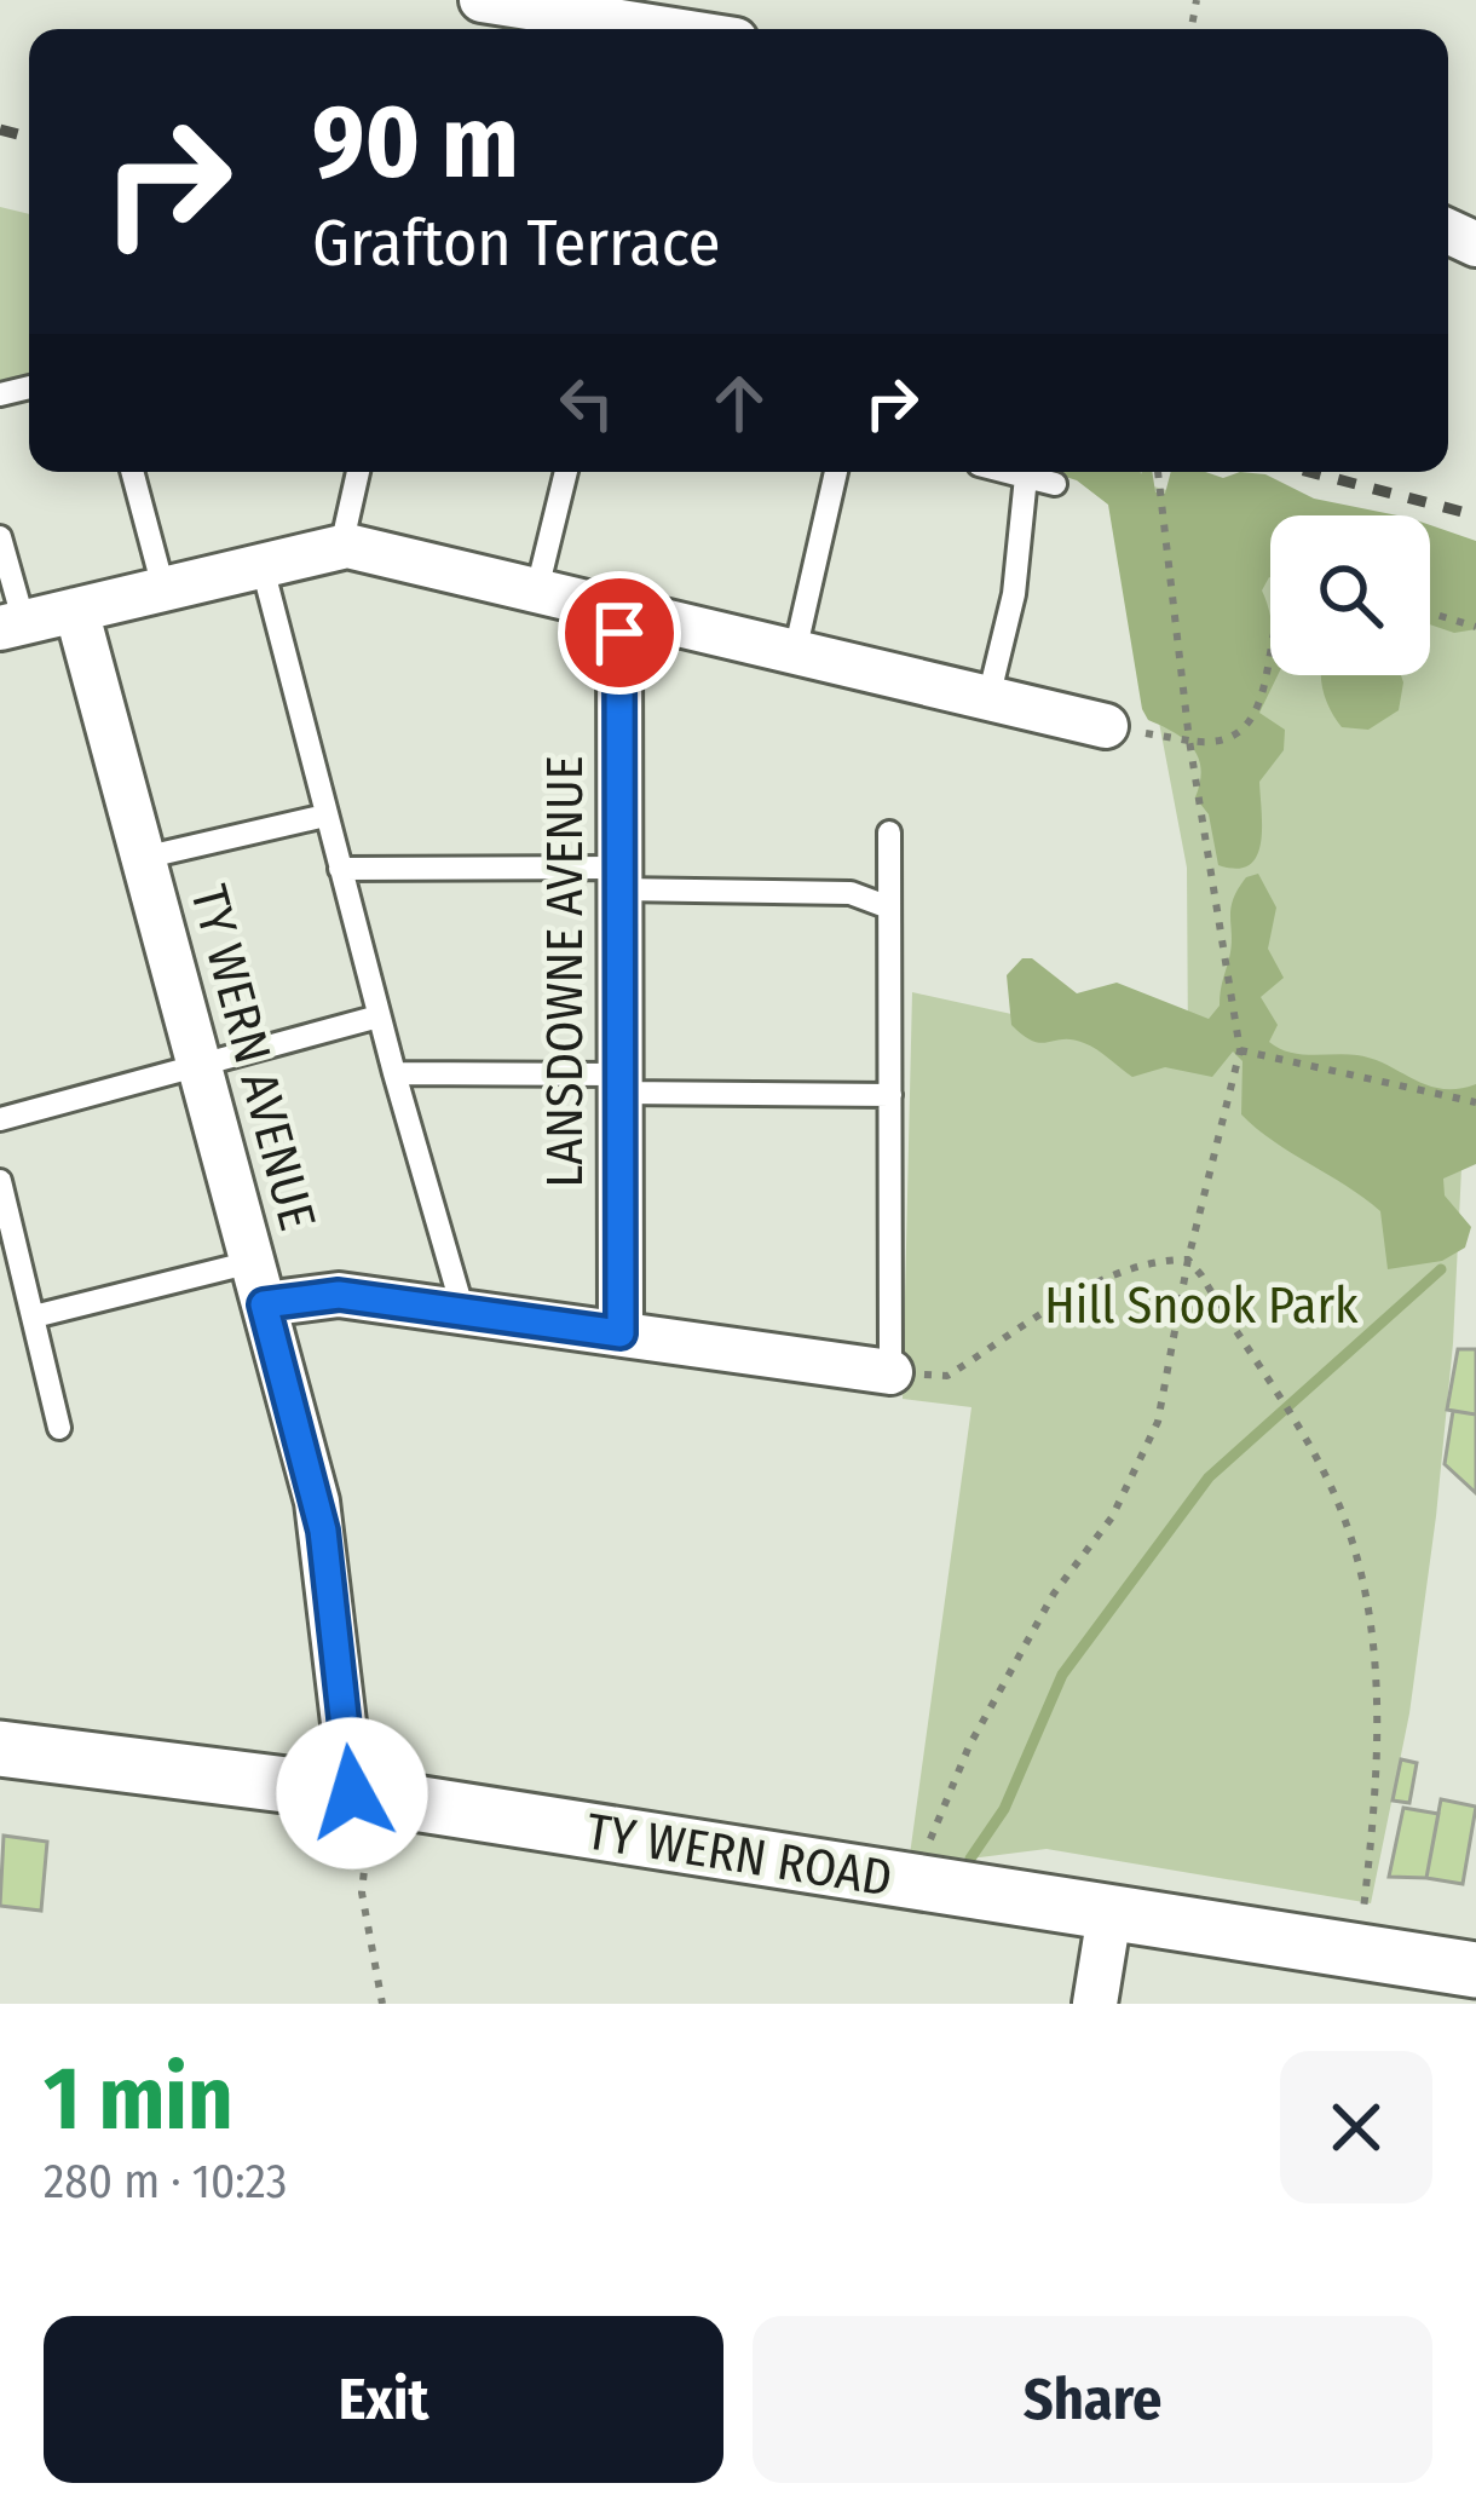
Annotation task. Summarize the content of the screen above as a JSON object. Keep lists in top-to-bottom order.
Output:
{
  "streets": {
    "street": ["LANSDOWNE AVENUE", "TY WERN AVENUE", "TY WERN ROAD"]
  },
  "crossings": [
    ["TY WERN AVENUE", "TY WERN ROAD"]
  ],
  "parks": ["Hill Snook Park"],
  "page": {
    "turn": ["90 m", "Grafton Terrace"],
    "heading": ["1 min", "280 m · 10:23"],
    "buttons": ["Exit", "Share"]
  }
}
